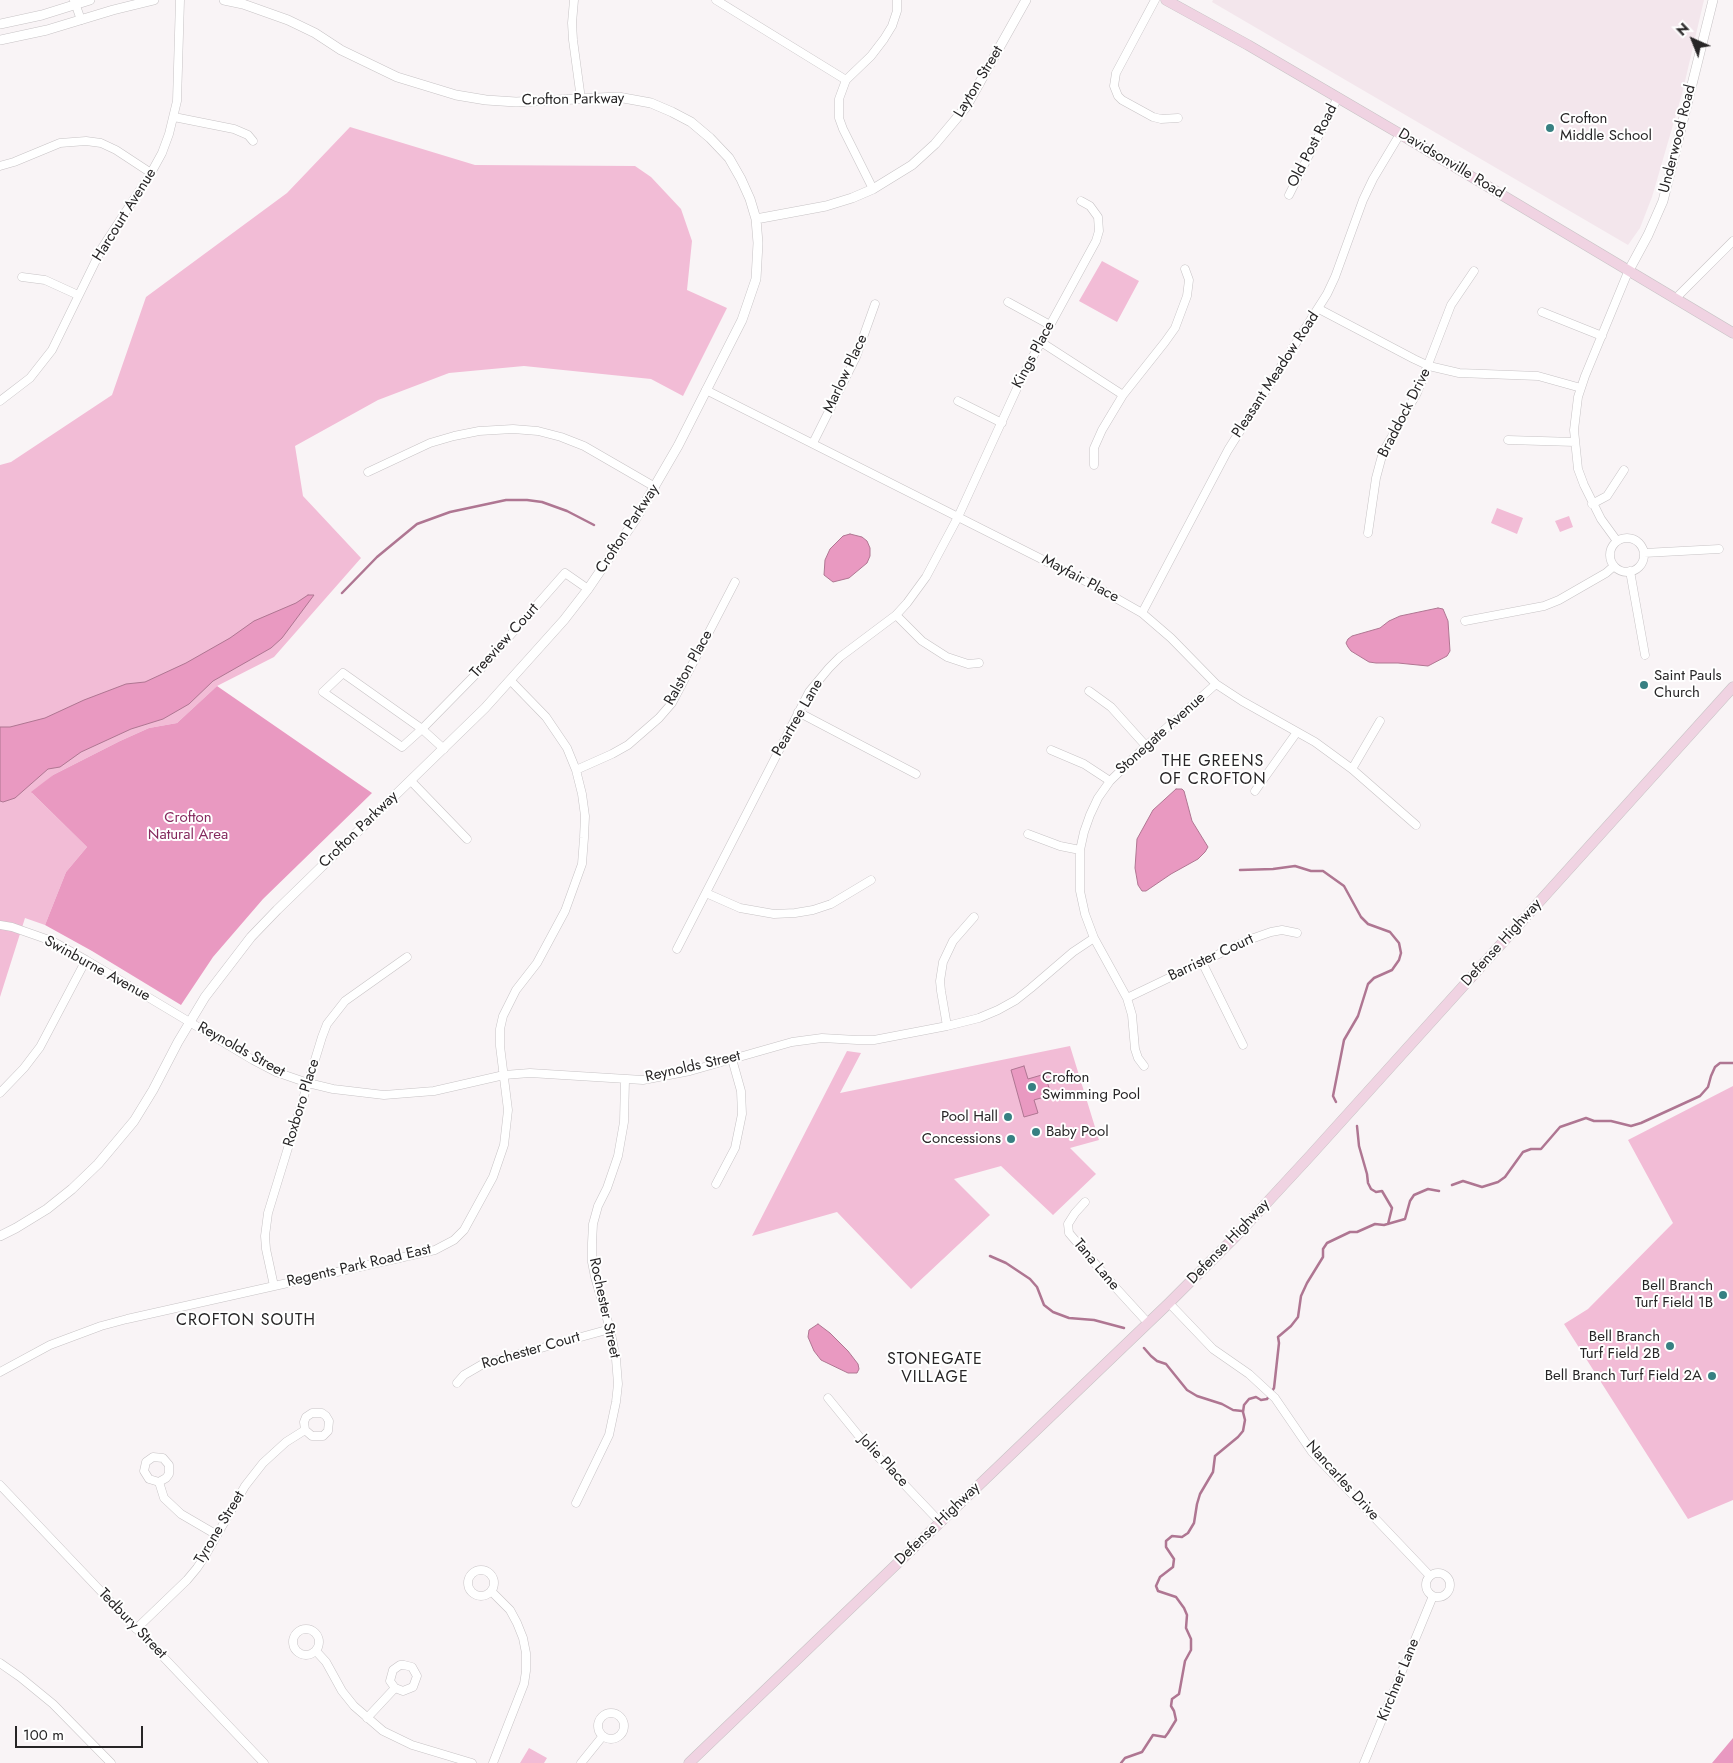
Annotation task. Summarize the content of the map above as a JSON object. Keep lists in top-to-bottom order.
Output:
{
  "streets": {
    "main road": ["Davidsonville Road", "Defense Highway"],
    "street": [
      "Layton Street",
      "Crofton Parkway",
      "Underwood Road",
      "Old Post Road",
      "Harcourt Avenue",
      "Kings Place",
      "Marlow Place",
      "Pleasant Meadow Road",
      "Braddock Drive",
      "Mayfair Place",
      "Treeview Court",
      "Ralston Place",
      "Peartree Lane",
      "Stonegate Avenue",
      "Barrister Court",
      "Swinburne Avenue",
      "Reynolds Street",
      "Roxboro Place",
      "Tana Lane",
      "Regents Park Road East",
      "Rochester Street",
      "Rochester Court",
      "Jolie Place",
      "Nancarles Drive",
      "Tyrone Street",
      "Tedbury Street",
      "Kirchner Lane"
    ]
  },
  "crossings": [
    ["Layton Street", "Crofton Parkway"],
    ["Crofton Parkway", "Mayfair Place"],
    ["Crofton Parkway", "Treeview Court"],
    ["Crofton Parkway", "Swinburne Avenue"],
    ["Crofton Parkway", "Reynolds Street"],
    ["Crofton Parkway", "Regents Park Road East"],
    ["Underwood Road", "Davidsonville Road"],
    ["Old Post Road", "Davidsonville Road"],
    ["Davidsonville Road", "Pleasant Meadow Road"],
    ["Kings Place", "Mayfair Place"],
    ["Kings Place", "Peartree Lane"],
    ["Marlow Place", "Mayfair Place"],
    ["Pleasant Meadow Road", "Mayfair Place"],
    ["Mayfair Place", "Peartree Lane"],
    ["Mayfair Place", "Stonegate Avenue"],
    ["Ralston Place", "Regents Park Road East"],
    ["Stonegate Avenue", "Barrister Court"],
    ["Stonegate Avenue", "Reynolds Street"],
    ["Defense Highway", "Tana Lane"],
    ["Defense Highway", "Jolie Place"],
    ["Defense Highway", "Nancarles Drive"],
    ["Swinburne Avenue", "Reynolds Street"],
    ["Reynolds Street", "Roxboro Place"],
    ["Reynolds Street", "Regents Park Road East"],
    ["Reynolds Street", "Rochester Street"],
    ["Roxboro Place", "Regents Park Road East"],
    ["Rochester Street", "Rochester Court"],
    ["Nancarles Drive", "Kirchner Lane"],
    ["Tyrone Street", "Tedbury Street"]
  ],
  "districts": ["THE GREENS OF CROFTON", "CROFTON SOUTH", "STONEGATE VILLAGE"],
  "parks": ["Crofton Natural Area"],
  "places": [
    "Crofton Middle School",
    "Saint Pauls Church",
    "Crofton Swimming Pool",
    "Pool Hall",
    "Baby Pool",
    "Concessions",
    "Bell Branch Turf Field 1B",
    "Bell Branch Turf Field 2B",
    "Bell Branch Turf Field 2A"
  ],
  "scale_bar": "100 m",
  "north": "top left"
}
